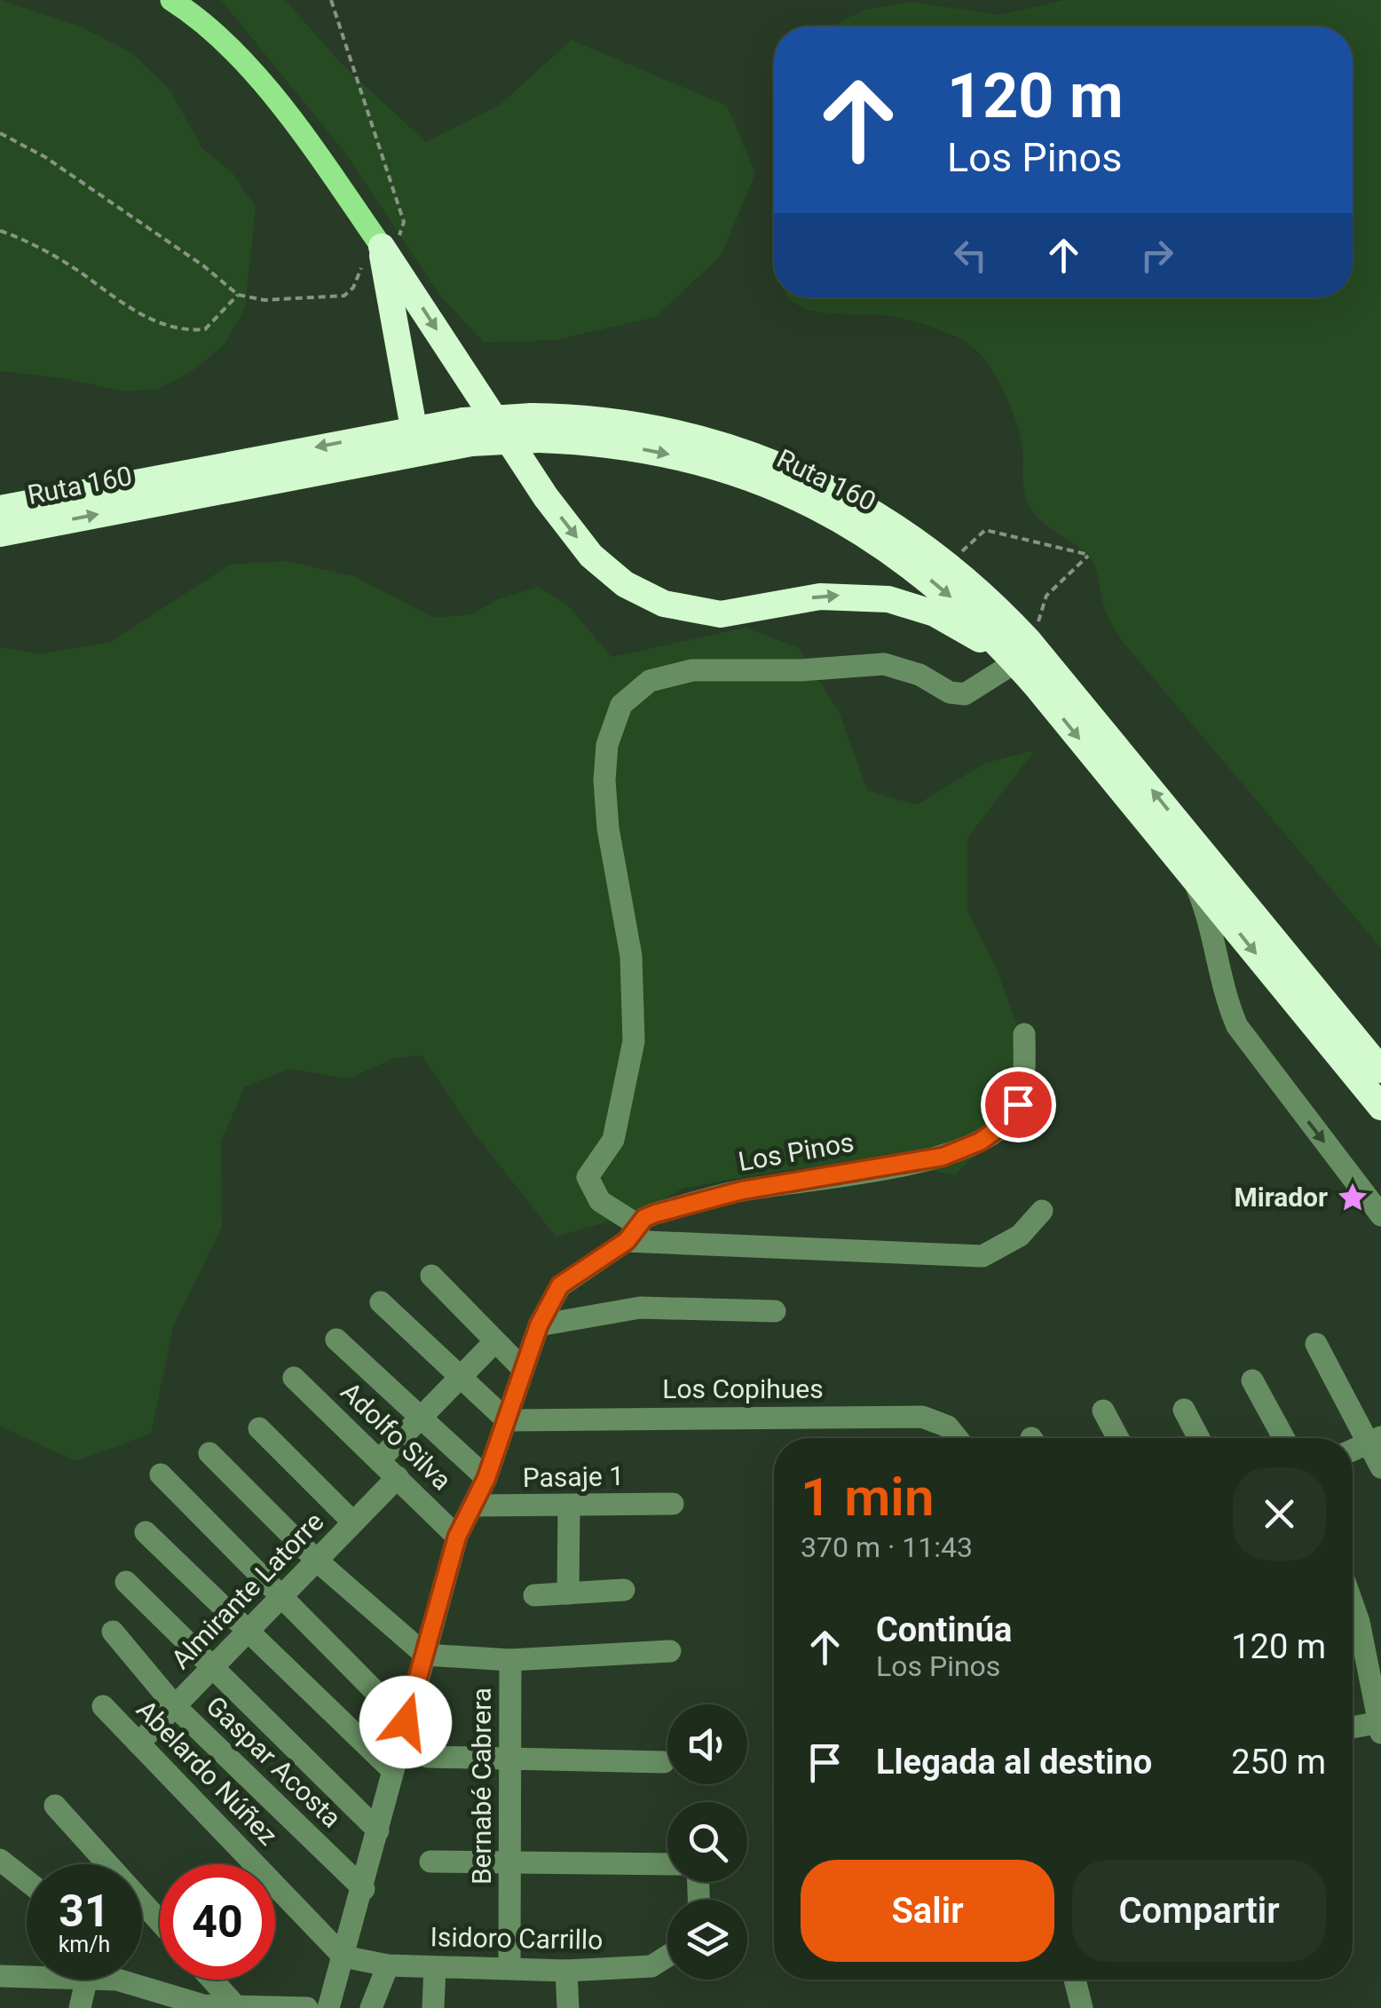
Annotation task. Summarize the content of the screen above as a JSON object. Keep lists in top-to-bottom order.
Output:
{
  "streets": {
    "highway": ["Ruta 160"],
    "street": [
      "Los Pinos",
      "Los Copihues",
      "Adolfo Silva",
      "Pasaje 1",
      "Almirante Latorre",
      "Gaspar Acosta",
      "Abelardo Núñez",
      "Bernabé Cabrera",
      "Isidoro Carrillo"
    ]
  },
  "crossings": [
    ["Los Pinos", "Los Copihues"],
    ["Los Pinos", "Adolfo Silva"],
    ["Los Pinos", "Pasaje 1"],
    ["Los Pinos", "Gaspar Acosta"],
    ["Los Pinos", "Abelardo Núñez"],
    ["Los Pinos", "Isidoro Carrillo"],
    ["Adolfo Silva", "Almirante Latorre"],
    ["Almirante Latorre", "Gaspar Acosta"],
    ["Almirante Latorre", "Abelardo Núñez"],
    ["Abelardo Núñez", "Isidoro Carrillo"],
    ["Bernabé Cabrera", "Isidoro Carrillo"]
  ],
  "places": {
    "place": ["Mirador"]
  },
  "page": {
    "turn": ["120 m", "Los Pinos"],
    "heading": ["1 min", "370 m · 11:43"],
    "list": [
      {
        "name": "Continúa",
        "note": "Los Pinos",
        "value": "120 m"
      },
      {
        "name": "Llegada al destino",
        "value": "250 m"
      }
    ],
    "buttons": ["Salir", "Compartir"],
    "speed": "31 km/h",
    "limit": "40"
  }
}
